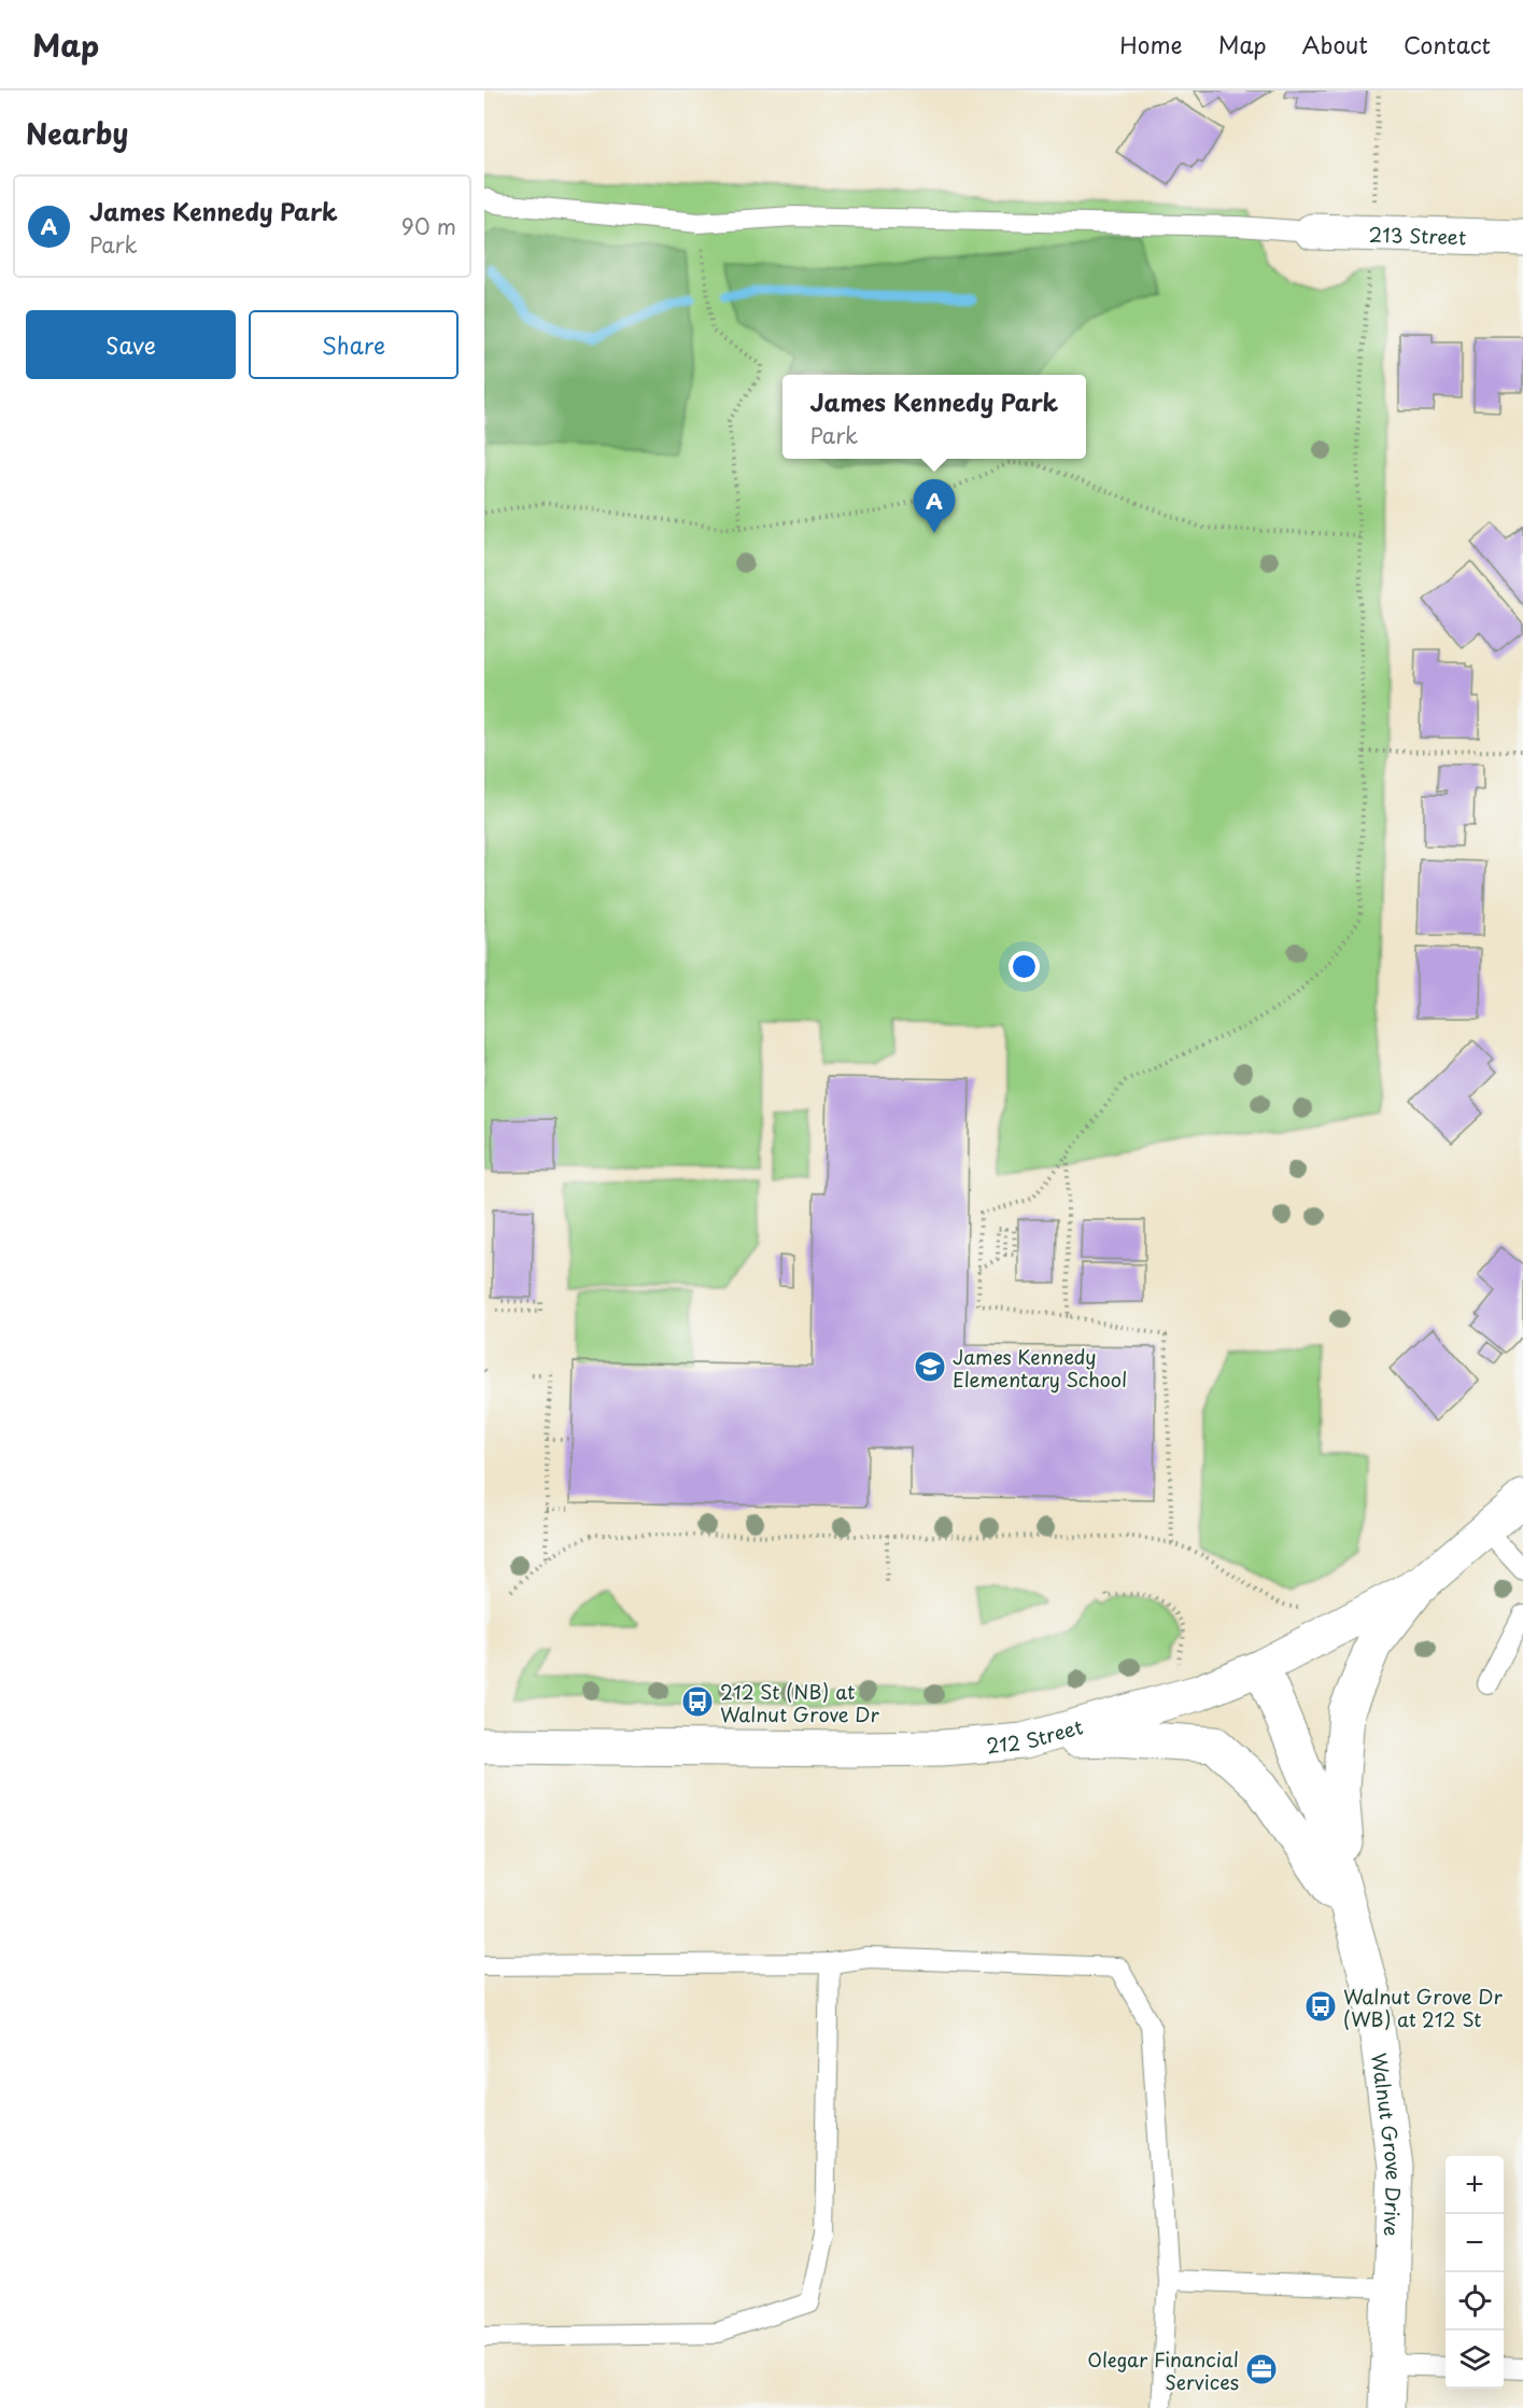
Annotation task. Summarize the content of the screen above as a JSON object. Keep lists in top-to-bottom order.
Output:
{
  "streets": {
    "street": ["213 Street", "212 Street", "Walnut Grove Drive"]
  },
  "crossings": [
    ["212 Street", "Walnut Grove Drive"]
  ],
  "places": {
    "school or university": ["James Kennedy Elementary School"],
    "bus stop": ["212 St (NB) at Walnut Grove Dr", "Walnut Grove Dr (WB) at 212 St"],
    "office": ["Olegar Financial Services"]
  },
  "page": {
    "header": "Map",
    "nav": [
      "Home",
      "Map",
      "About",
      "Contact"
    ],
    "heading": "Nearby",
    "list": [
      {
        "mark": "A",
        "name": "James Kennedy Park",
        "note": "Park",
        "value": "90 m"
      }
    ],
    "buttons": ["Save", "Share"],
    "popup": ["James Kennedy Park", "Park"],
    "pins": "A",
    "map_buttons": ["+", "−"]
  }
}
